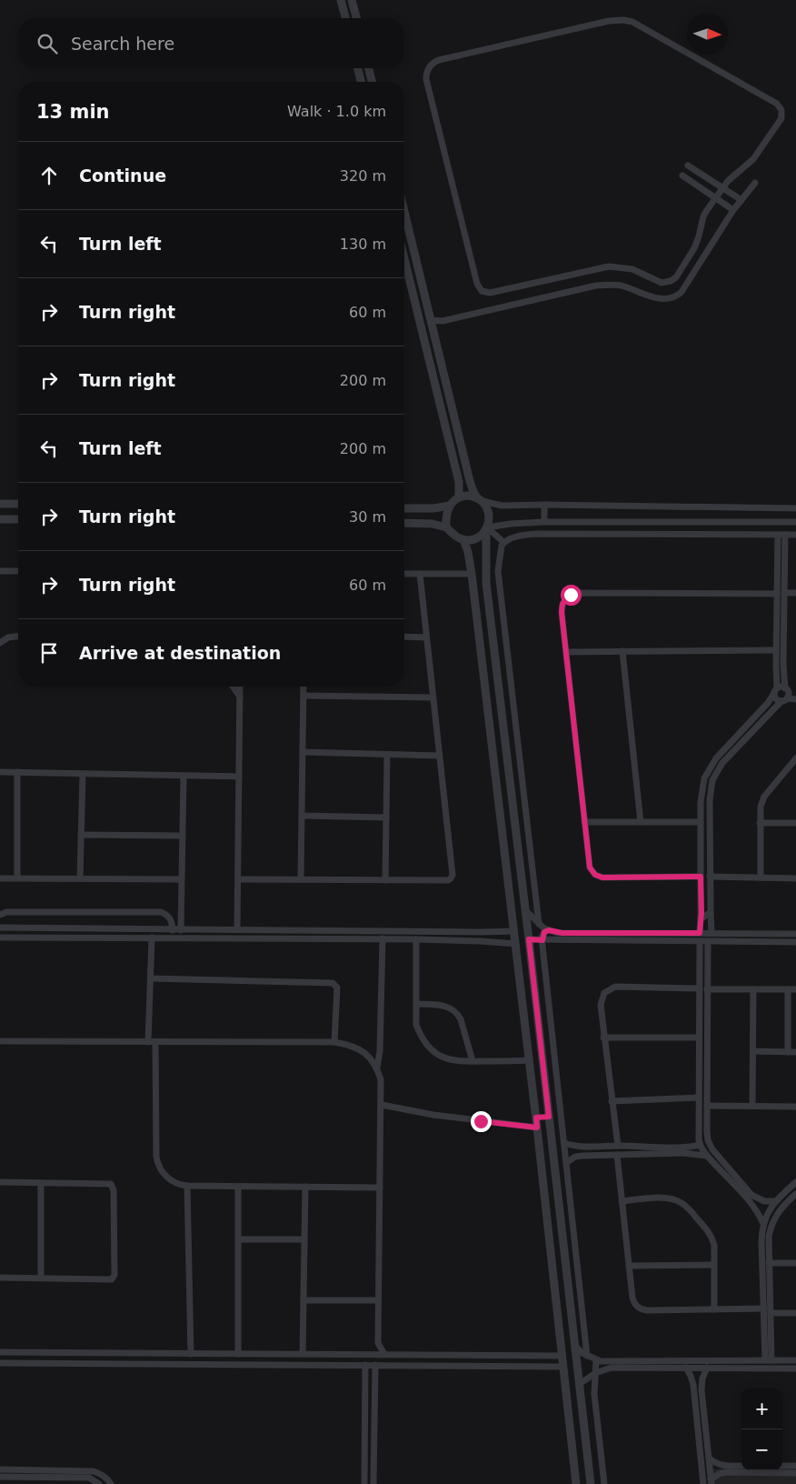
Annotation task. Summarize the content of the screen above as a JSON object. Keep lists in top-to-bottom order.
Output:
{
  "north": "right",
  "page": {
    "search": "Search here",
    "heading": ["13 min", "Walk · 1.0 km"],
    "list": [
      ["Continue", "320 m"],
      ["Turn left", "130 m"],
      ["Turn right", "60 m"],
      ["Turn right", "200 m"],
      ["Turn left", "200 m"],
      ["Turn right", "30 m"],
      ["Turn right", "60 m"],
      "Arrive at destination"
    ],
    "map_buttons": ["+", "−"]
  }
}
